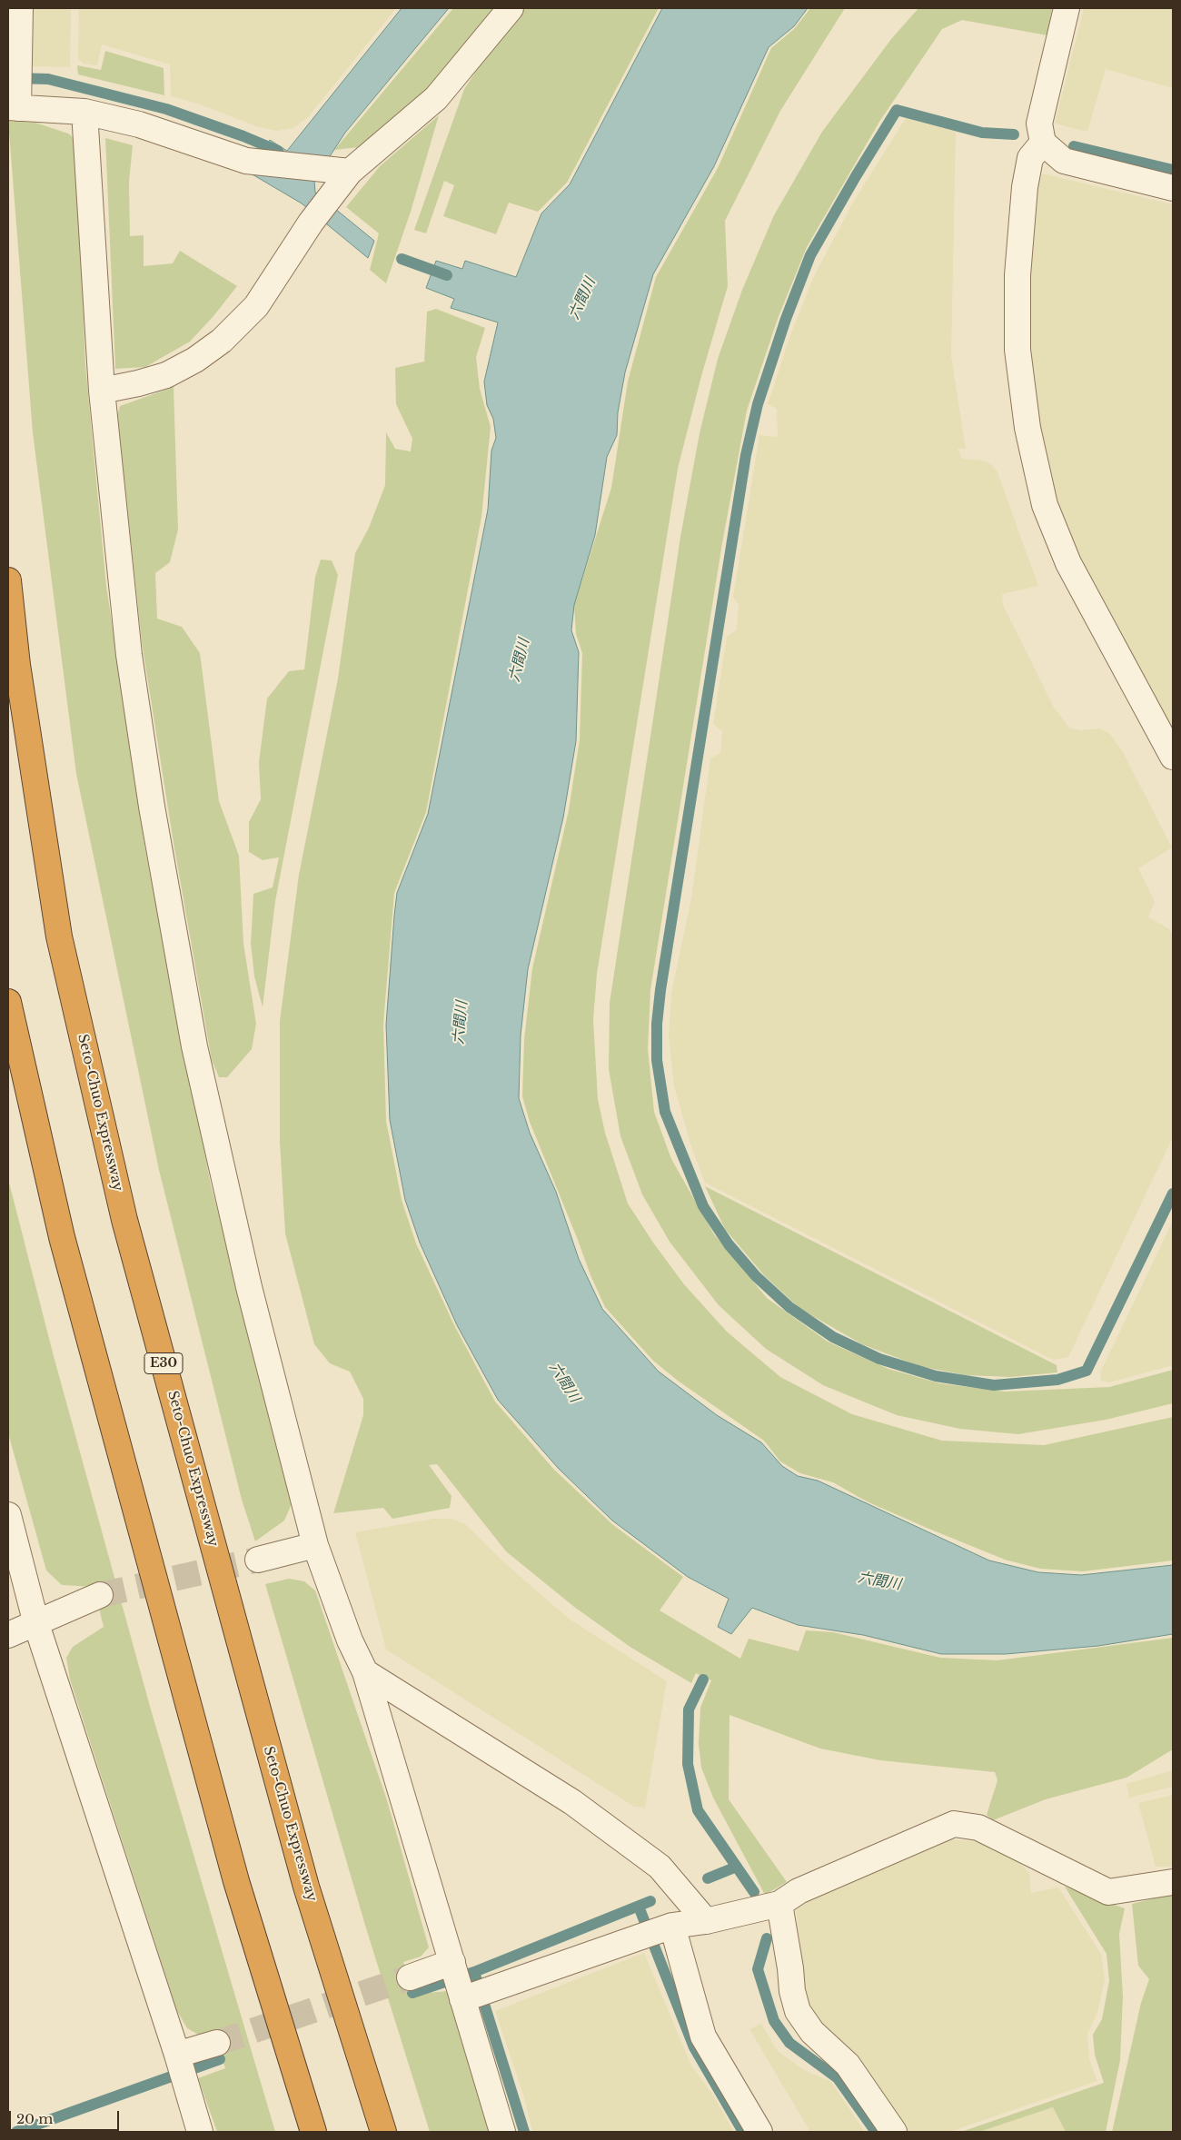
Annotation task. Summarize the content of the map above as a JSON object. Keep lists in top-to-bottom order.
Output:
{
  "streets": {
    "highway": ["Seto-Chuo Expressway", "E30"]
  },
  "water": ["六間川"],
  "scale_bar": "20 m"
}
